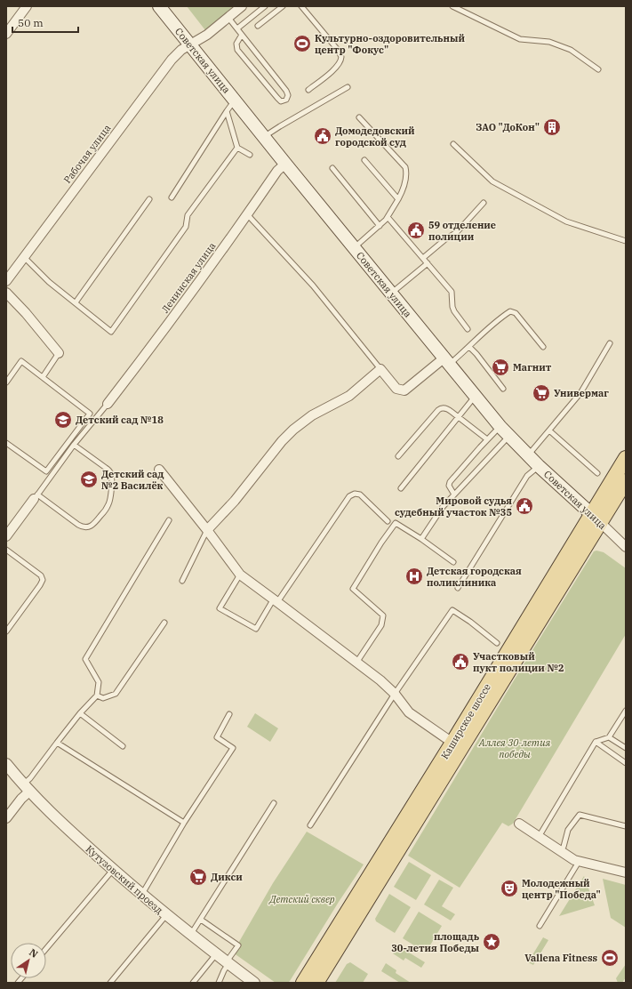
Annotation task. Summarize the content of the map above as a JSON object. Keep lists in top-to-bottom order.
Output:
{
  "streets": {
    "main road": ["Советская улица", "Каширское шоссе"],
    "street": ["Рабочая улица", "Ленинская улица", "Кутузовский проезд"]
  },
  "crossings": [
    ["Советская улица", "Рабочая улица"],
    ["Советская улица", "Ленинская улица"],
    ["Советская улица", "Каширское шоссе"]
  ],
  "parks": ["Аллея 30-летия победы", "Детский сквер"],
  "places": {
    "sports": ["Культурно-оздоровительный центр \"Фокус\"", "Vallena Fitness"],
    "building": ["ЗАО \"ДоКон\""],
    "public building": [
      "Домодедовский городской суд",
      "59 отделение полиции",
      "Мировой судья судебный участок №35",
      "Участковый пукт полиции №2"
    ],
    "supermarket": ["Магнит", "Универмаг", "Дикси"],
    "school or university": ["Детский сад №18", "Детский сад №2 Василёк"],
    "hospital": ["Детская городская поликлиника"],
    "theatre": ["Молодежный центр \"Победа\""],
    "place": ["площадь 30-летия Победы"]
  },
  "scale_bar": "50 m",
  "north": "top right"
}
